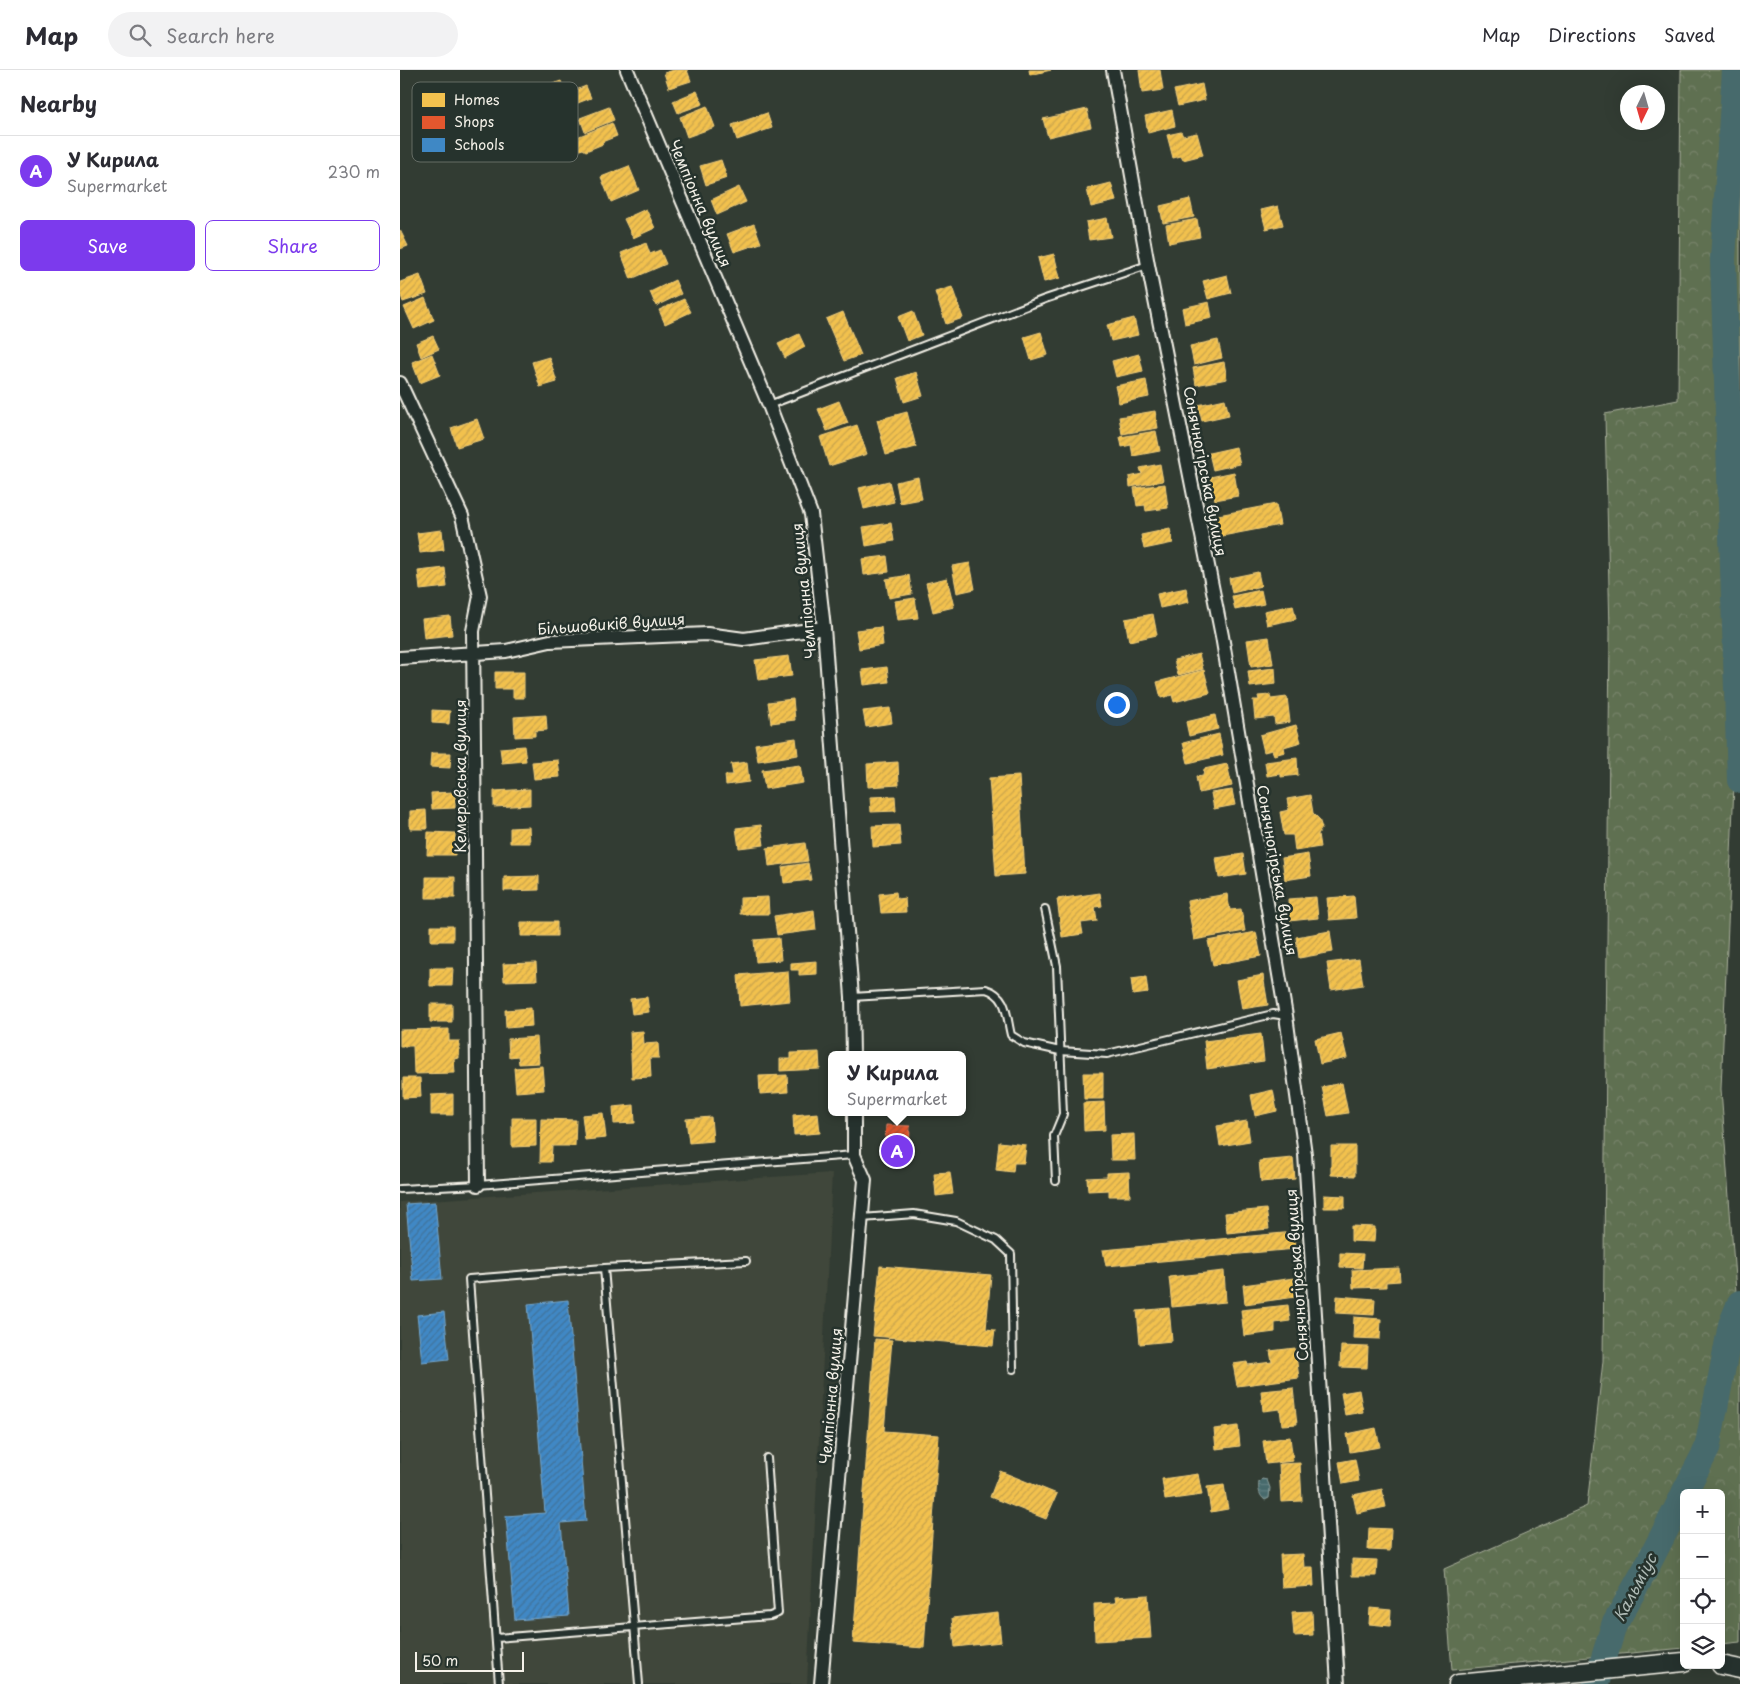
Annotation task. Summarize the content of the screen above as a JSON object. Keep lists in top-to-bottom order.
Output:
{
  "streets": {
    "street": [
      "Чемпіонна вулиця",
      "Сонячногірська вулиця",
      "Більшовиків вулиця",
      "Кемеровська вулиця"
    ]
  },
  "crossings": [
    ["Чемпіонна вулиця", "Більшовиків вулиця"],
    ["Більшовиків вулиця", "Кемеровська вулиця"]
  ],
  "water": ["Кальміус"],
  "legend": ["Homes", "Shops", "Schools"],
  "scale_bar": "50 m",
  "north": "bottom",
  "page": {
    "header": "Map",
    "search": "Search here",
    "nav": ["Map", "Directions", "Saved"],
    "heading": "Nearby",
    "list": [
      {
        "mark": "A",
        "name": "У Кирила",
        "note": "Supermarket",
        "value": "230 m"
      }
    ],
    "buttons": ["Save", "Share"],
    "popup": ["У Кирила", "Supermarket"],
    "pins": "A",
    "map_buttons": ["+", "−"],
    "scale": "50 m"
  }
}
